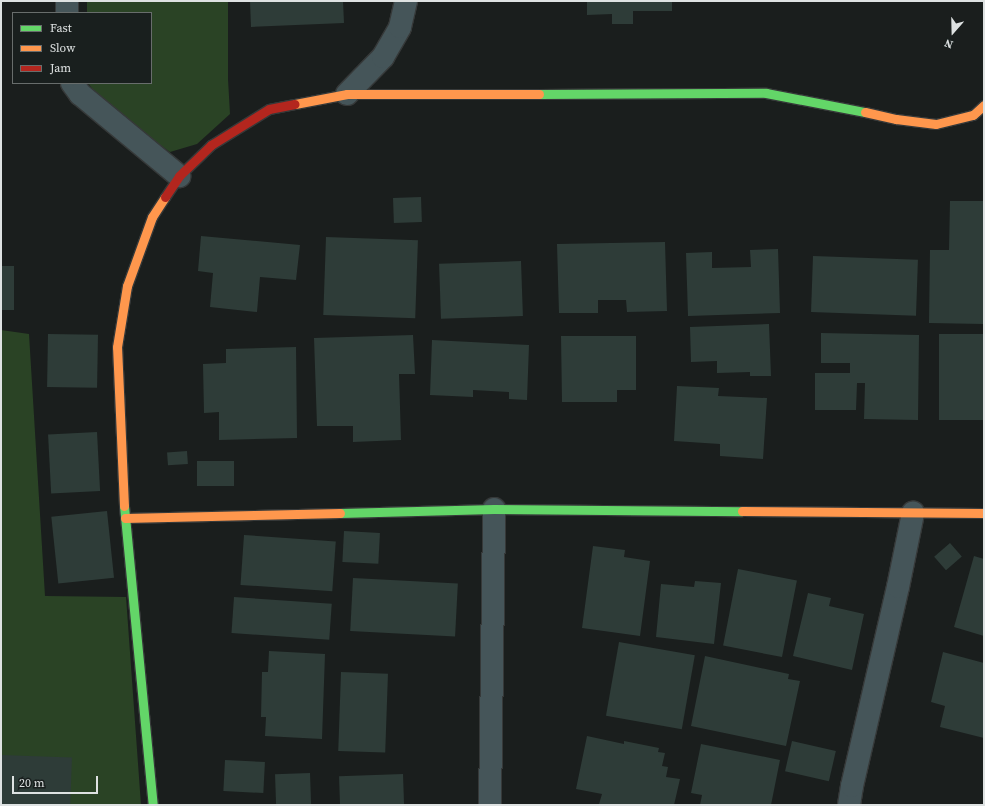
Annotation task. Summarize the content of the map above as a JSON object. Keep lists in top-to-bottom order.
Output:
{
  "legend": ["Fast", "Slow", "Jam"],
  "scale_bar": "20 m",
  "north": "bottom"
}
